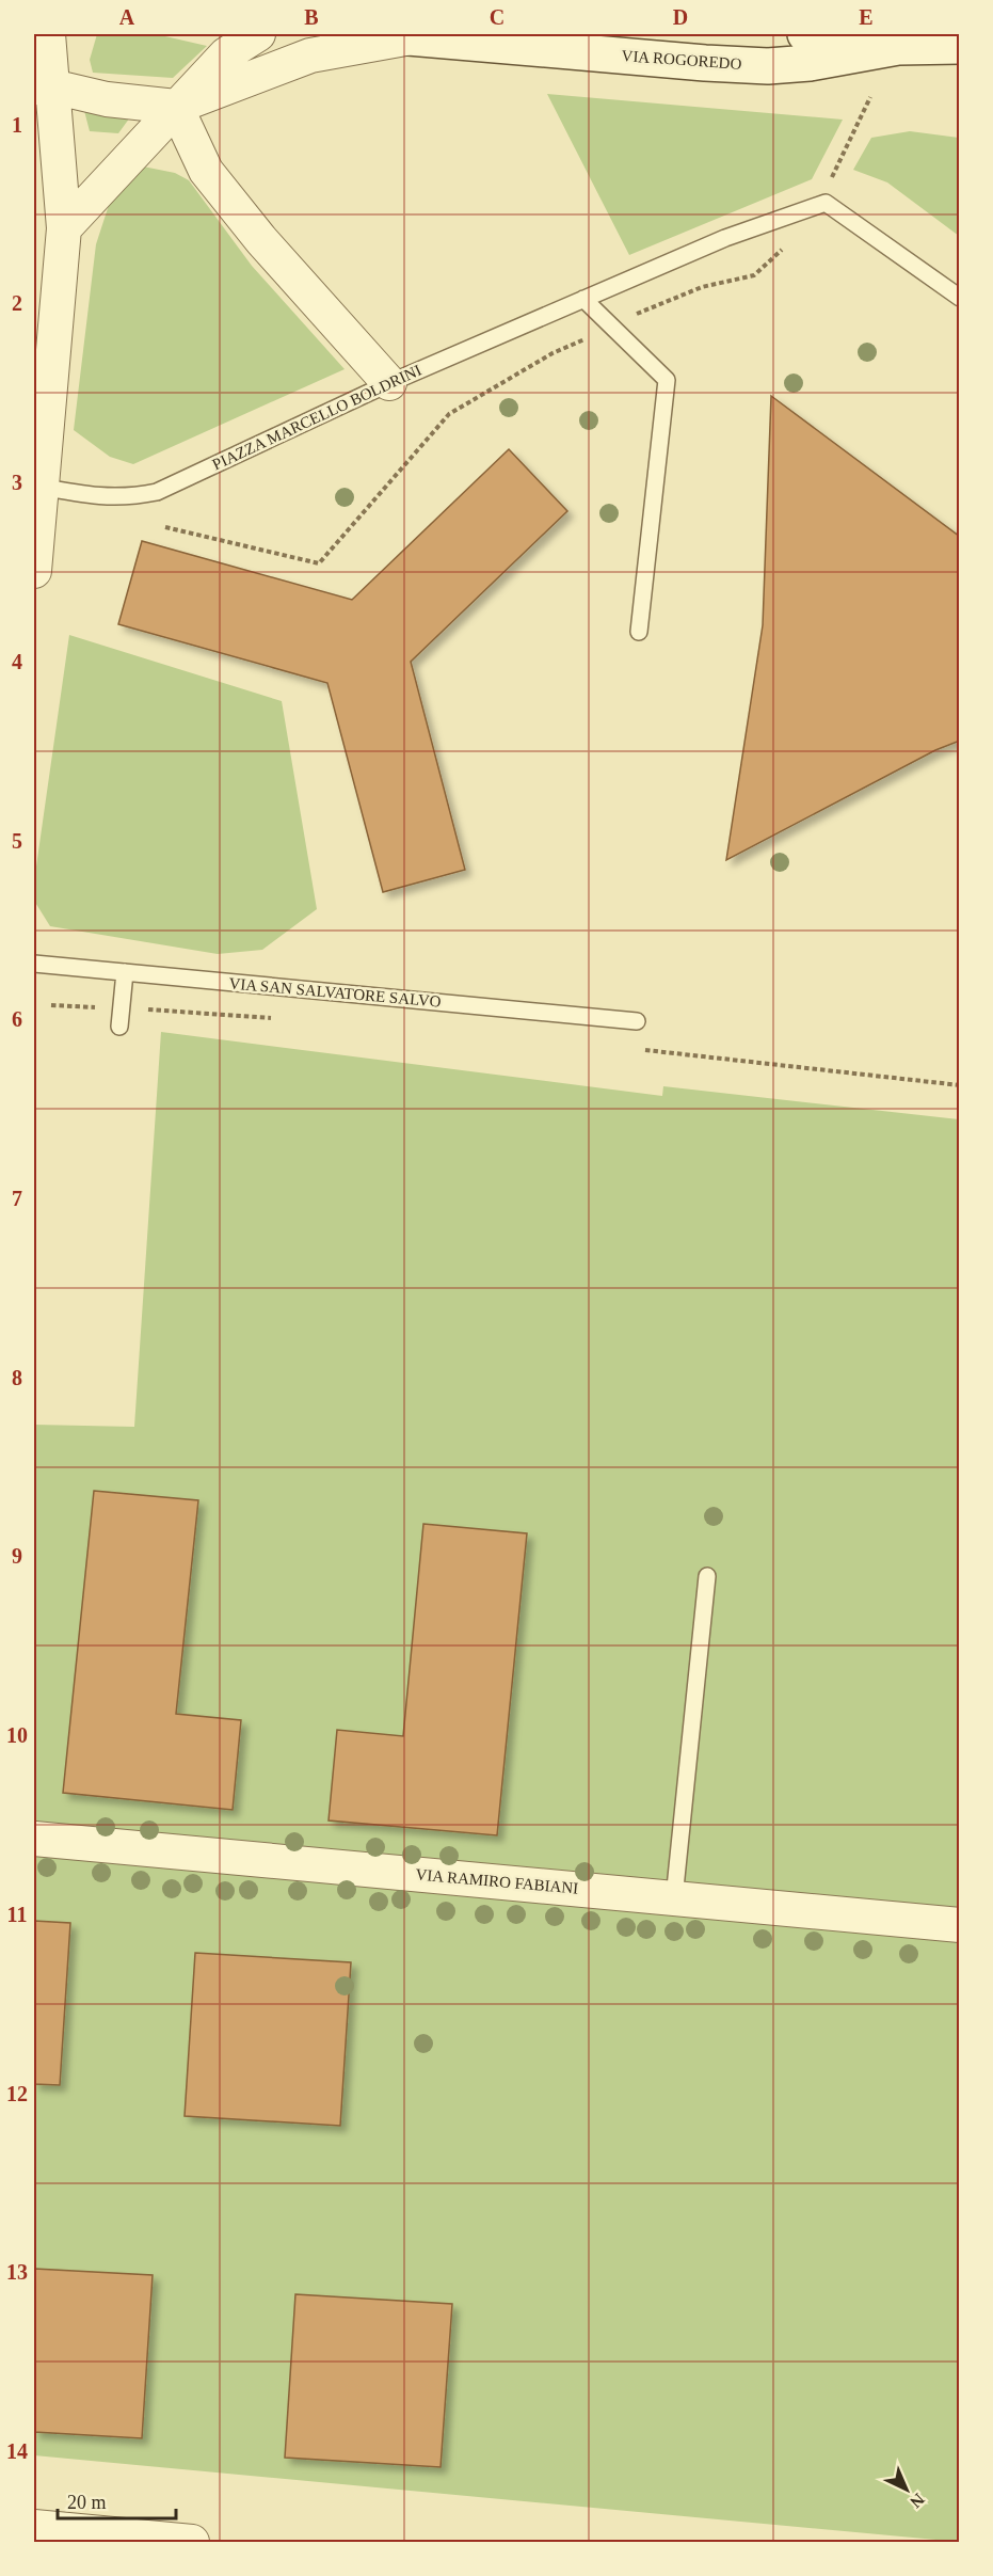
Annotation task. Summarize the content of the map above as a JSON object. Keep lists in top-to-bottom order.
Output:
{
  "streets": {
    "street": ["VIA ROGOREDO", "VIA RAMIRO FABIANI"],
    "lane": ["PIAZZA MARCELLO BOLDRINI", "VIA SAN SALVATORE SALVO"]
  },
  "scale_bar": "20 m",
  "north": "bottom right",
  "grid": {
    "columns": [
      "A",
      "B",
      "C",
      "D",
      "E"
    ],
    "rows": [
      "1",
      "2",
      "3",
      "4",
      "5",
      "6",
      "7",
      "8",
      "9",
      "10",
      "11",
      "12",
      "13",
      "14"
    ]
  }
}
